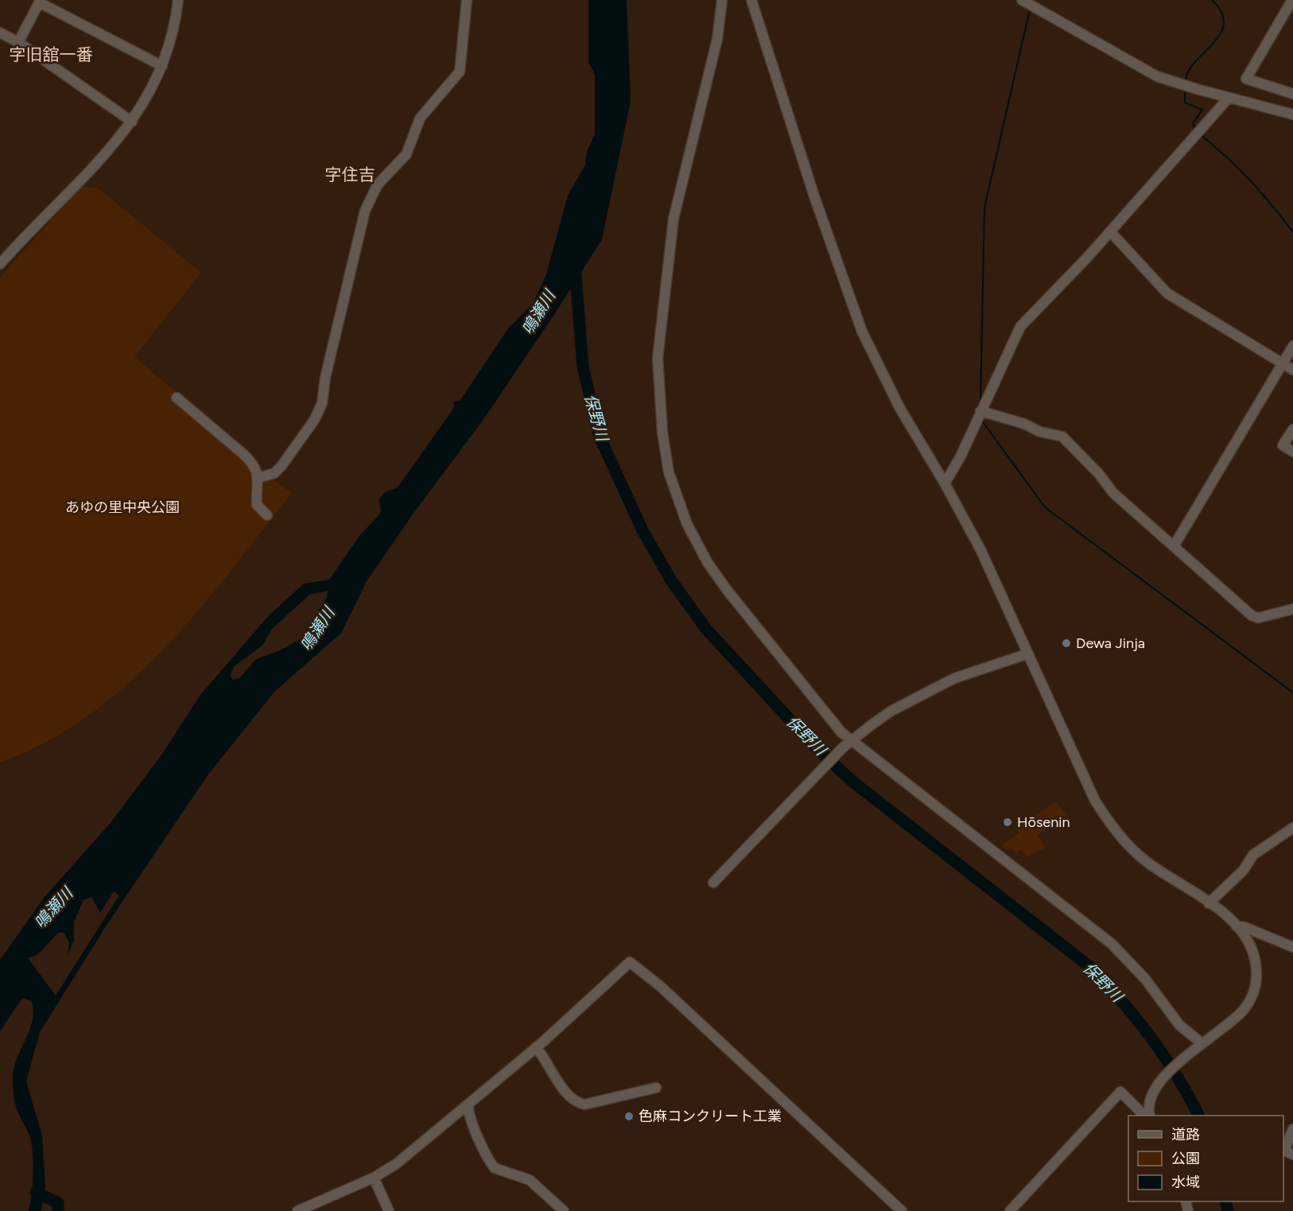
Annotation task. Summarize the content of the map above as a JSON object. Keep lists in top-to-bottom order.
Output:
{
  "districts": ["字旧舘一番", "字住吉"],
  "water": ["鳴瀬川", "保野川"],
  "parks": ["あゆの里中央公園"],
  "places": ["Dewa Jinja", "Hōsenin", "色麻コンクリート工業"],
  "legend": ["道路", "公園", "水域"]
}
